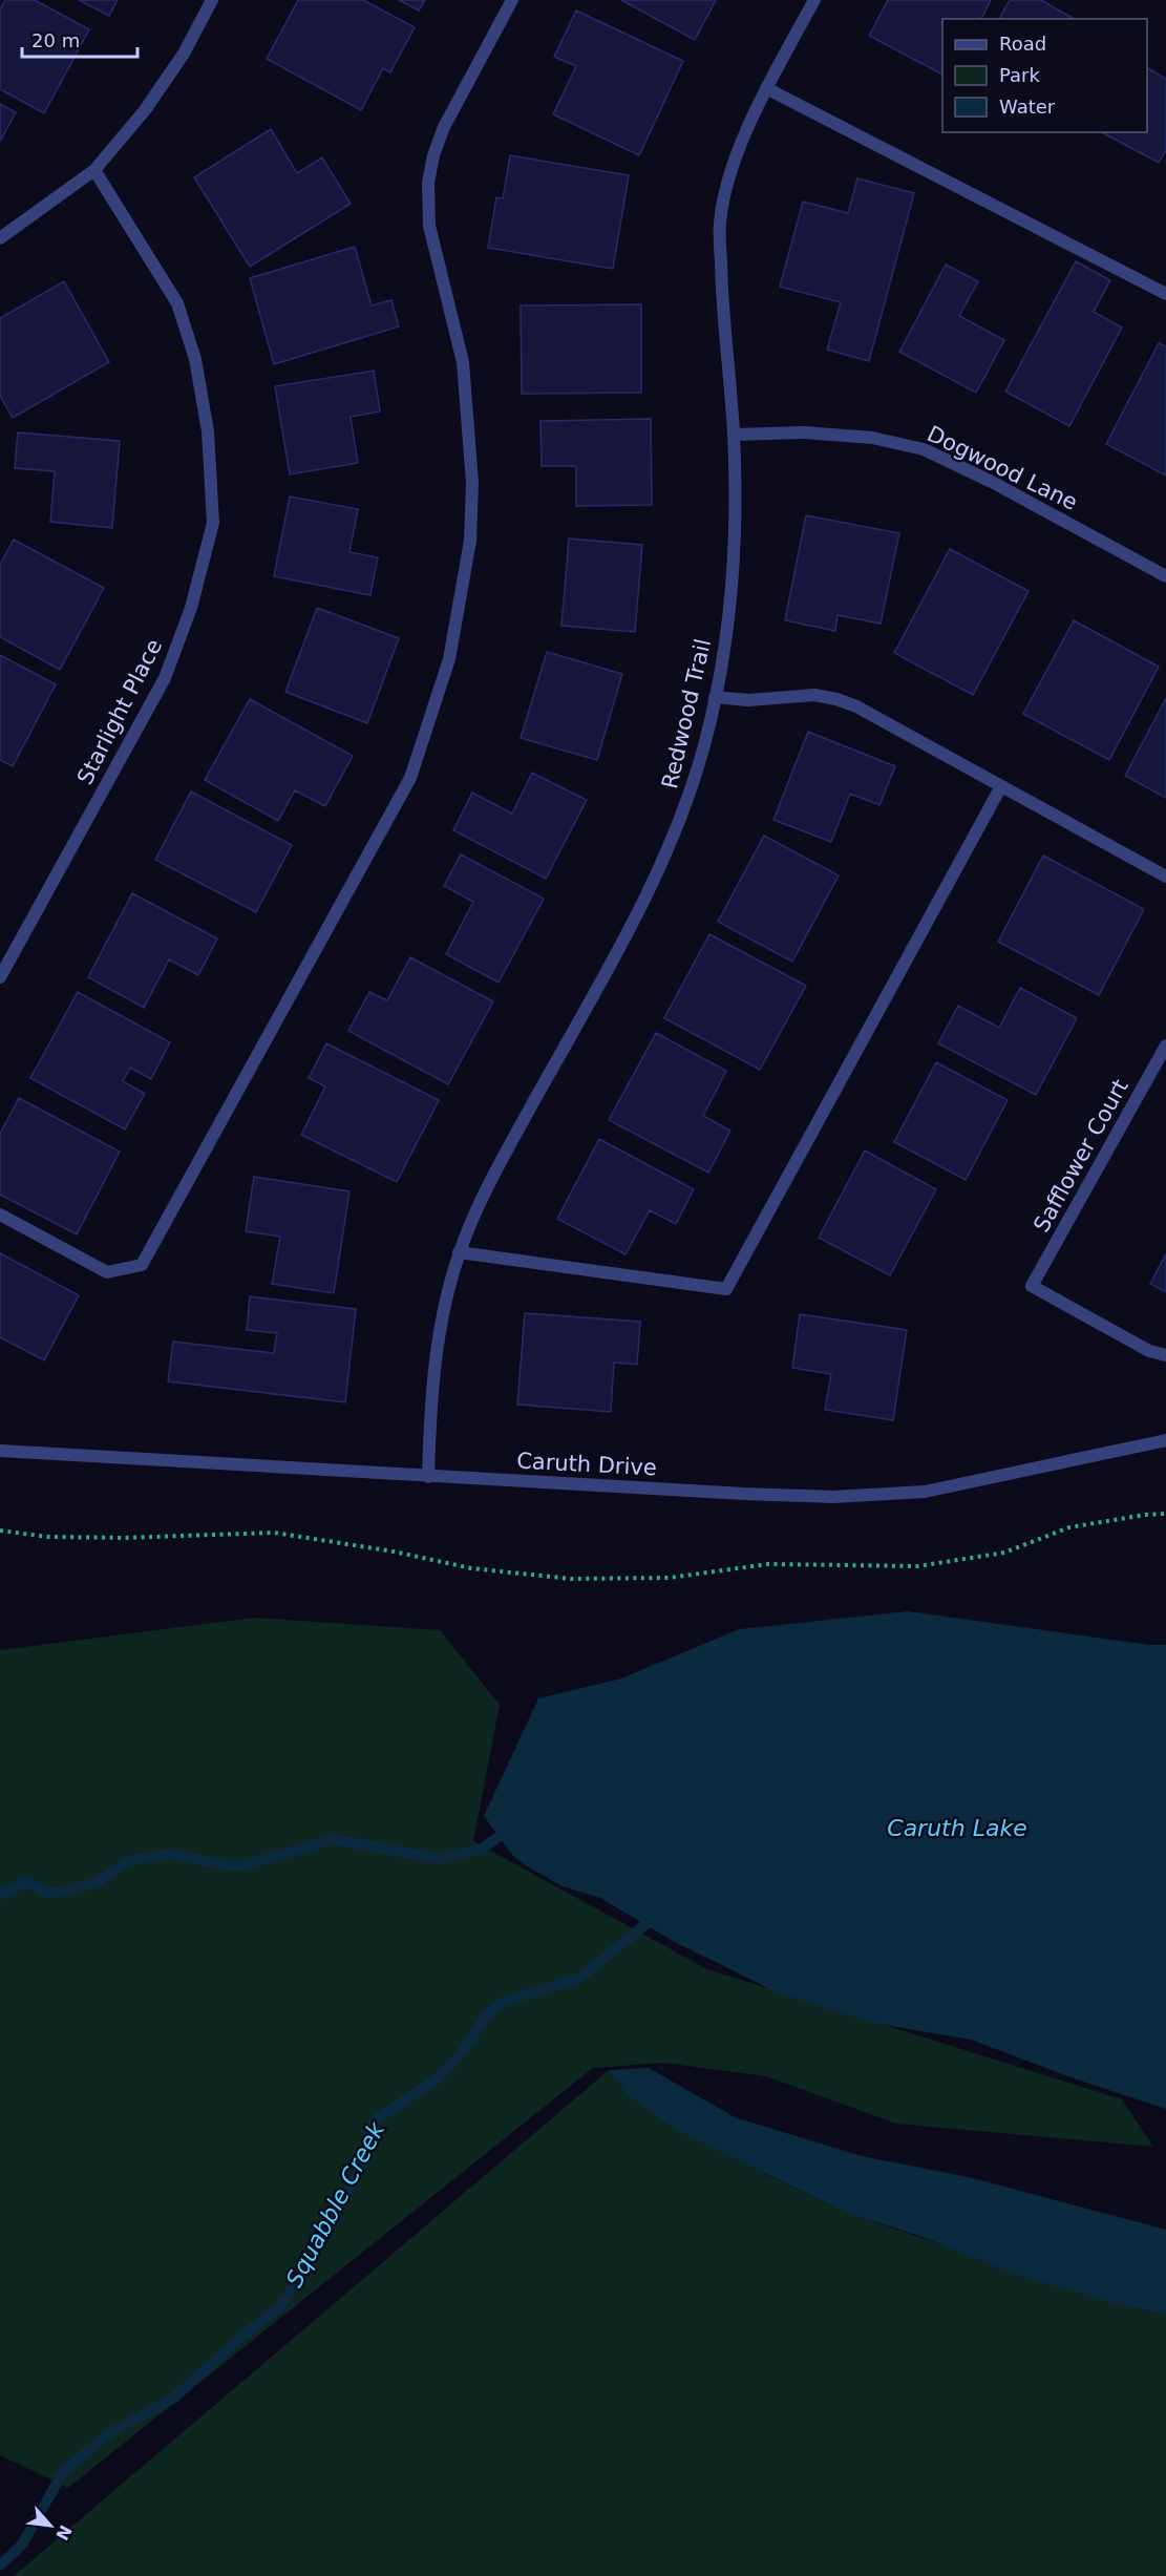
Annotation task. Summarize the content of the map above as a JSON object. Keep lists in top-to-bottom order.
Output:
{
  "streets": {
    "street": [
      "Dogwood Lane",
      "Starlight Place",
      "Redwood Trail",
      "Safflower Court",
      "Caruth Drive"
    ]
  },
  "crossings": [
    ["Dogwood Lane", "Redwood Trail"],
    ["Redwood Trail", "Caruth Drive"]
  ],
  "water": ["Caruth Lake", "Squabble Creek"],
  "legend": ["Road", "Park", "Water"],
  "scale_bar": "20 m",
  "north": "bottom right"
}
